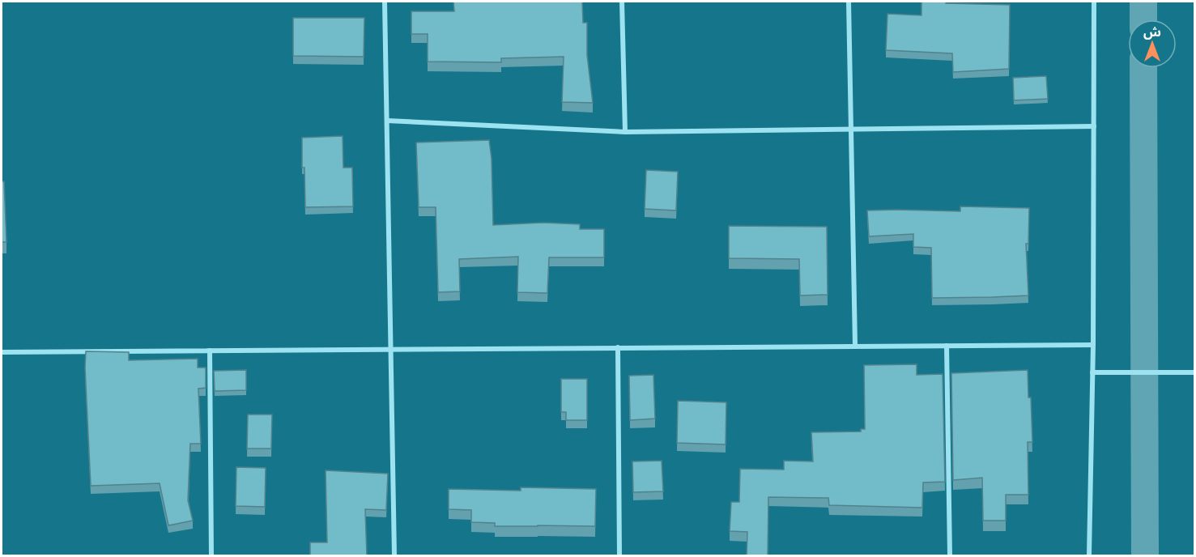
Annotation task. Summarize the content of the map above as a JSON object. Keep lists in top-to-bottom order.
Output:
{
  "north": "top"
}
